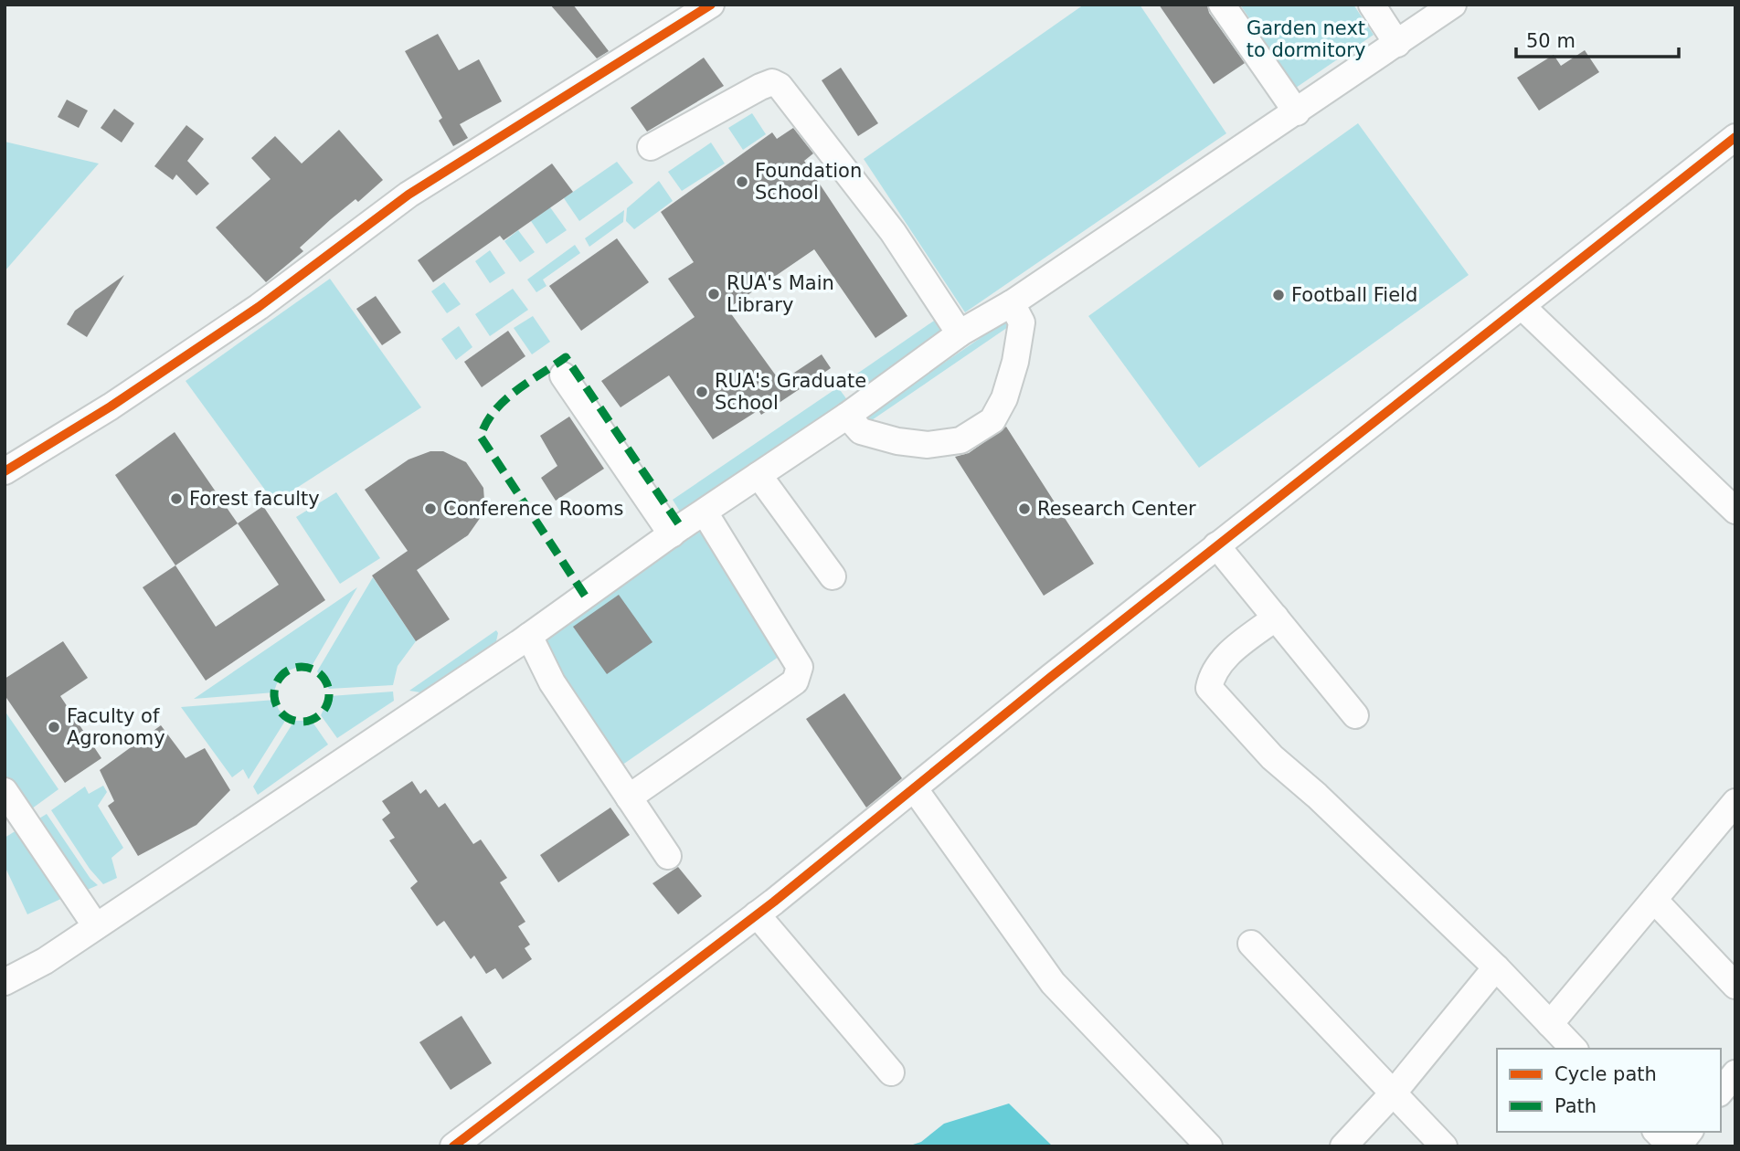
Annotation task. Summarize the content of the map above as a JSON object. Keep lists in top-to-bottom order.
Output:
{
  "parks": ["Garden next to dormitory"],
  "places": [
    "Foundation School",
    "RUA's Main Library",
    "Football Field",
    "RUA's Graduate School",
    "Forest faculty",
    "Conference Rooms",
    "Research Center",
    "Faculty of Agronomy"
  ],
  "legend": ["Cycle path", "Path"],
  "scale_bar": "50 m"
}
